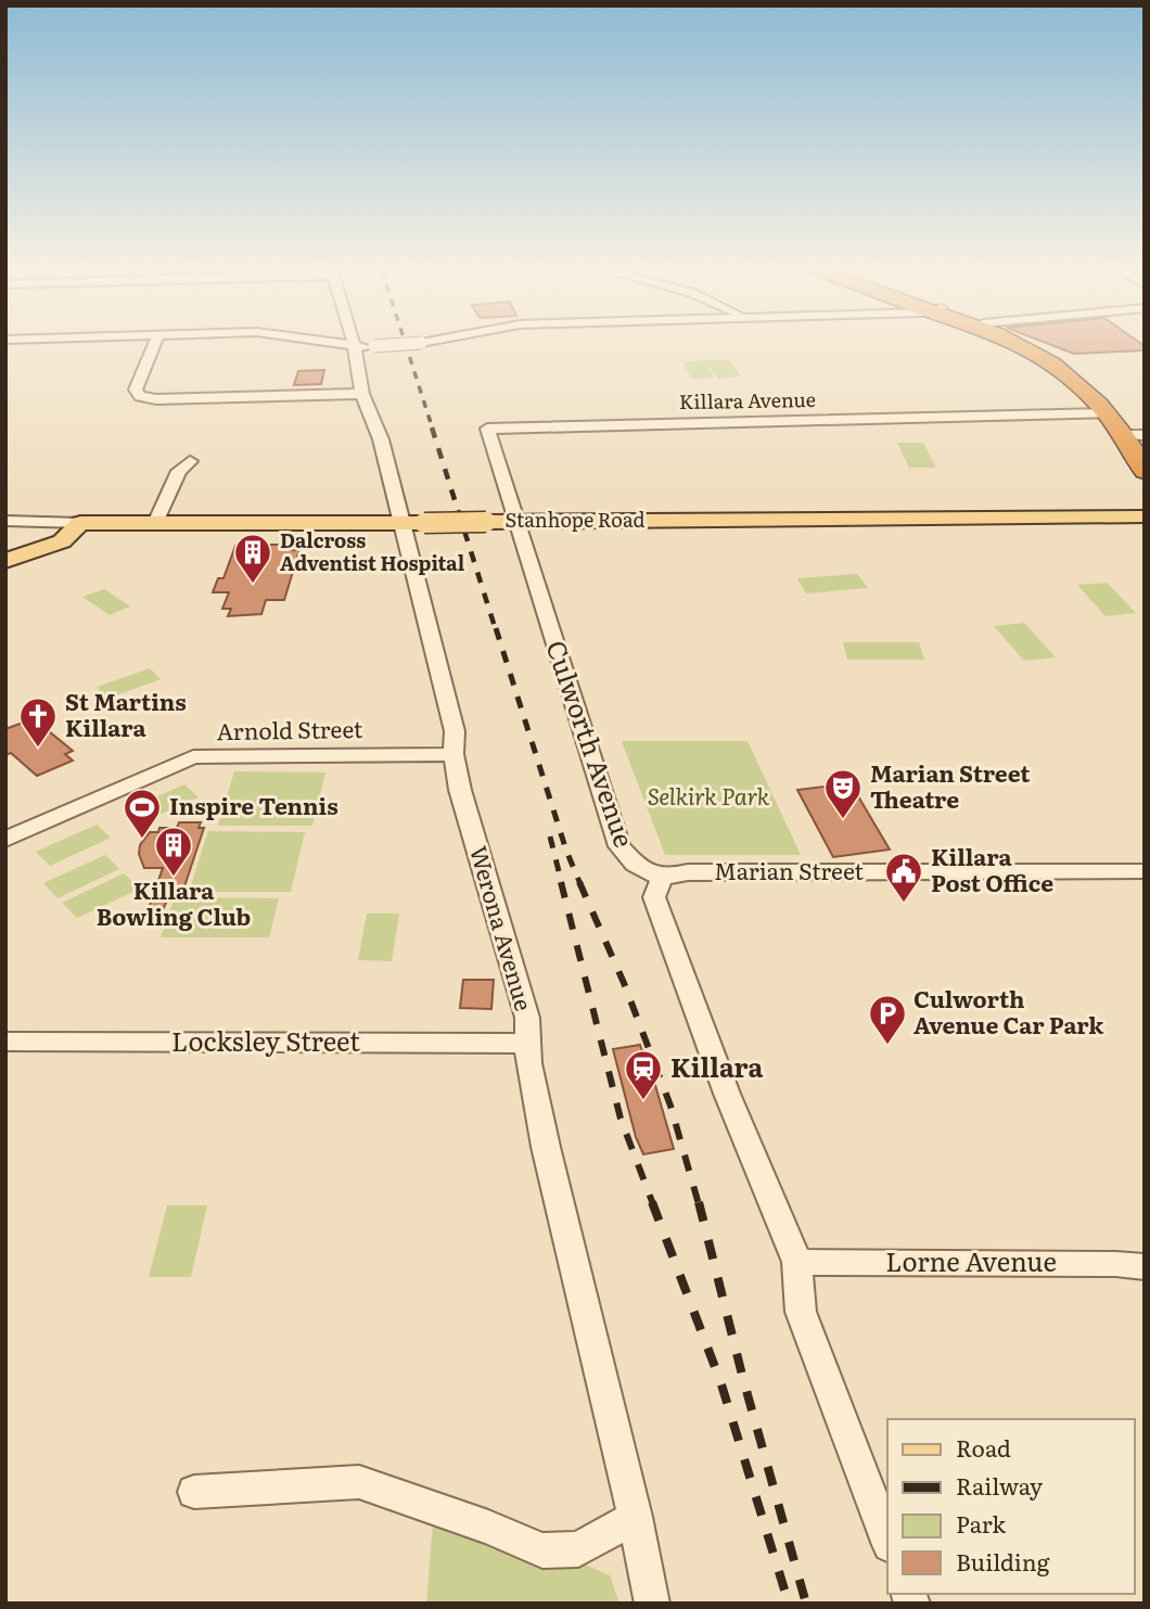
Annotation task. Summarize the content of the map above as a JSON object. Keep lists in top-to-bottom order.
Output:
{
  "streets": {
    "main road": ["Stanhope Road"],
    "street": [
      "Killara Avenue",
      "Arnold Street",
      "Culworth Avenue",
      "Marian Street",
      "Werona Avenue",
      "Locksley Street",
      "Lorne Avenue"
    ]
  },
  "crossings": [
    ["Killara Avenue", "Stanhope Road"],
    ["Killara Avenue", "Culworth Avenue"],
    ["Stanhope Road", "Culworth Avenue"],
    ["Stanhope Road", "Werona Avenue"],
    ["Arnold Street", "Werona Avenue"],
    ["Culworth Avenue", "Marian Street"],
    ["Werona Avenue", "Locksley Street"]
  ],
  "parks": ["Selkirk Park"],
  "places": {
    "building": ["Dalcross Adventist Hospital", "Killara Bowling Club"],
    "church": ["St Martins Killara"],
    "theatre": ["Marian Street Theatre"],
    "sports": ["Inspire Tennis"],
    "public building": ["Killara Post Office"],
    "parking": ["Culworth Avenue Car Park"],
    "station": ["Killara"]
  },
  "legend": [
    "Road",
    "Railway",
    "Park",
    "Building"
  ]
}
